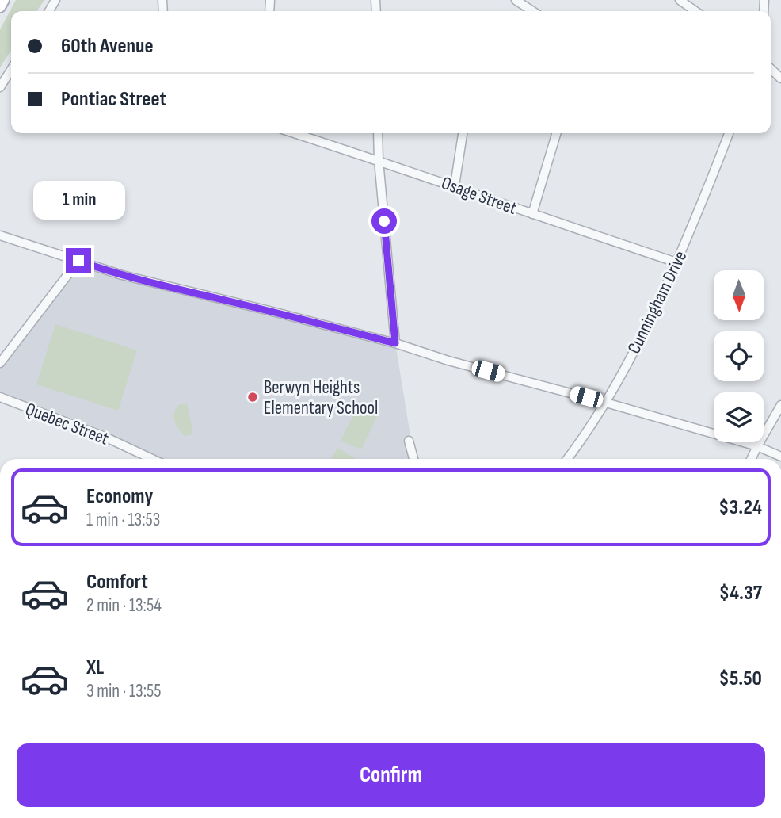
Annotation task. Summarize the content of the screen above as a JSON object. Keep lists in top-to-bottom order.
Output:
{
  "streets": {
    "street": ["Osage Street", "Cunningham Drive", "Quebec Street"]
  },
  "crossings": [
    ["Osage Street", "Cunningham Drive"]
  ],
  "places": ["Berwyn Heights Elementary School"],
  "north": "bottom",
  "page": {
    "banner": ["60th Avenue", "Pontiac Street"],
    "bubble": "1 min",
    "list": [
      {
        "name": "Economy",
        "note": "1 min · 13:53",
        "value": "$3.24"
      },
      {
        "name": "Comfort",
        "note": "2 min · 13:54",
        "value": "$4.37"
      },
      {
        "name": "XL",
        "note": "3 min · 13:55",
        "value": "$5.50"
      }
    ],
    "buttons": "Confirm"
  }
}
